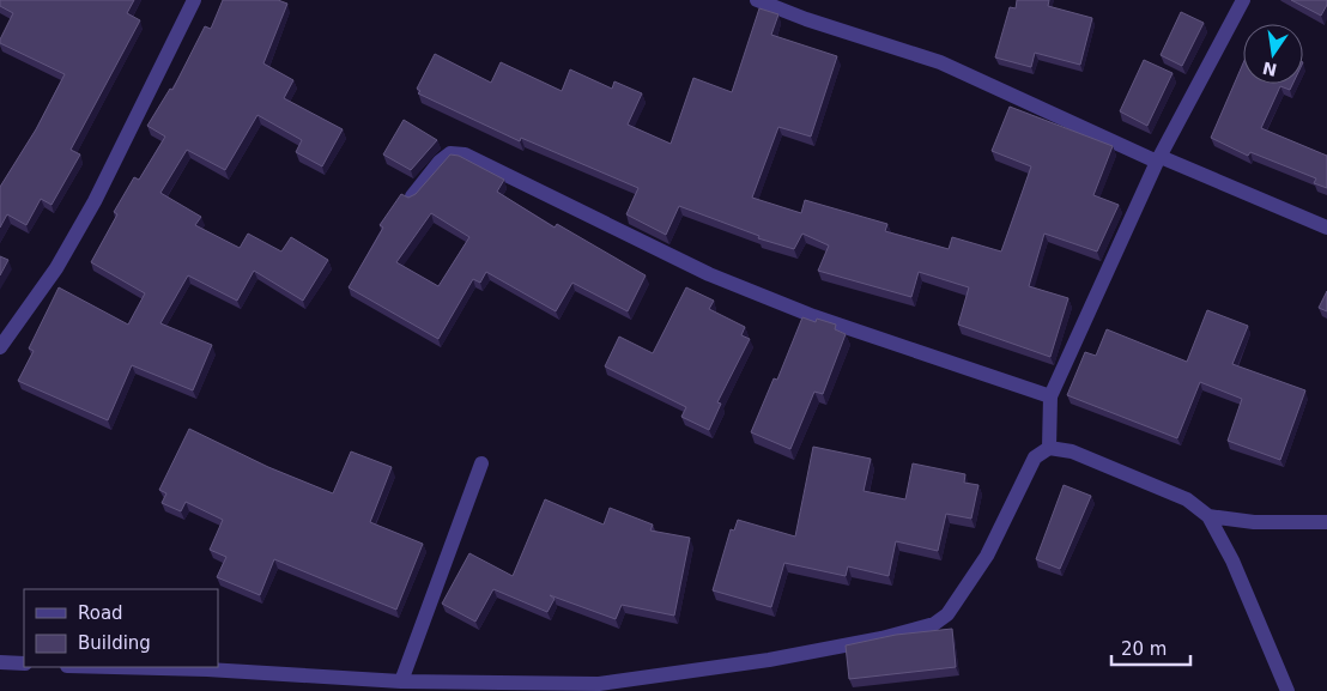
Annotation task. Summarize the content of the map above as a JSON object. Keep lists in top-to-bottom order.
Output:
{
  "legend": ["Road", "Building"],
  "scale_bar": "20 m",
  "north": "bottom"
}
